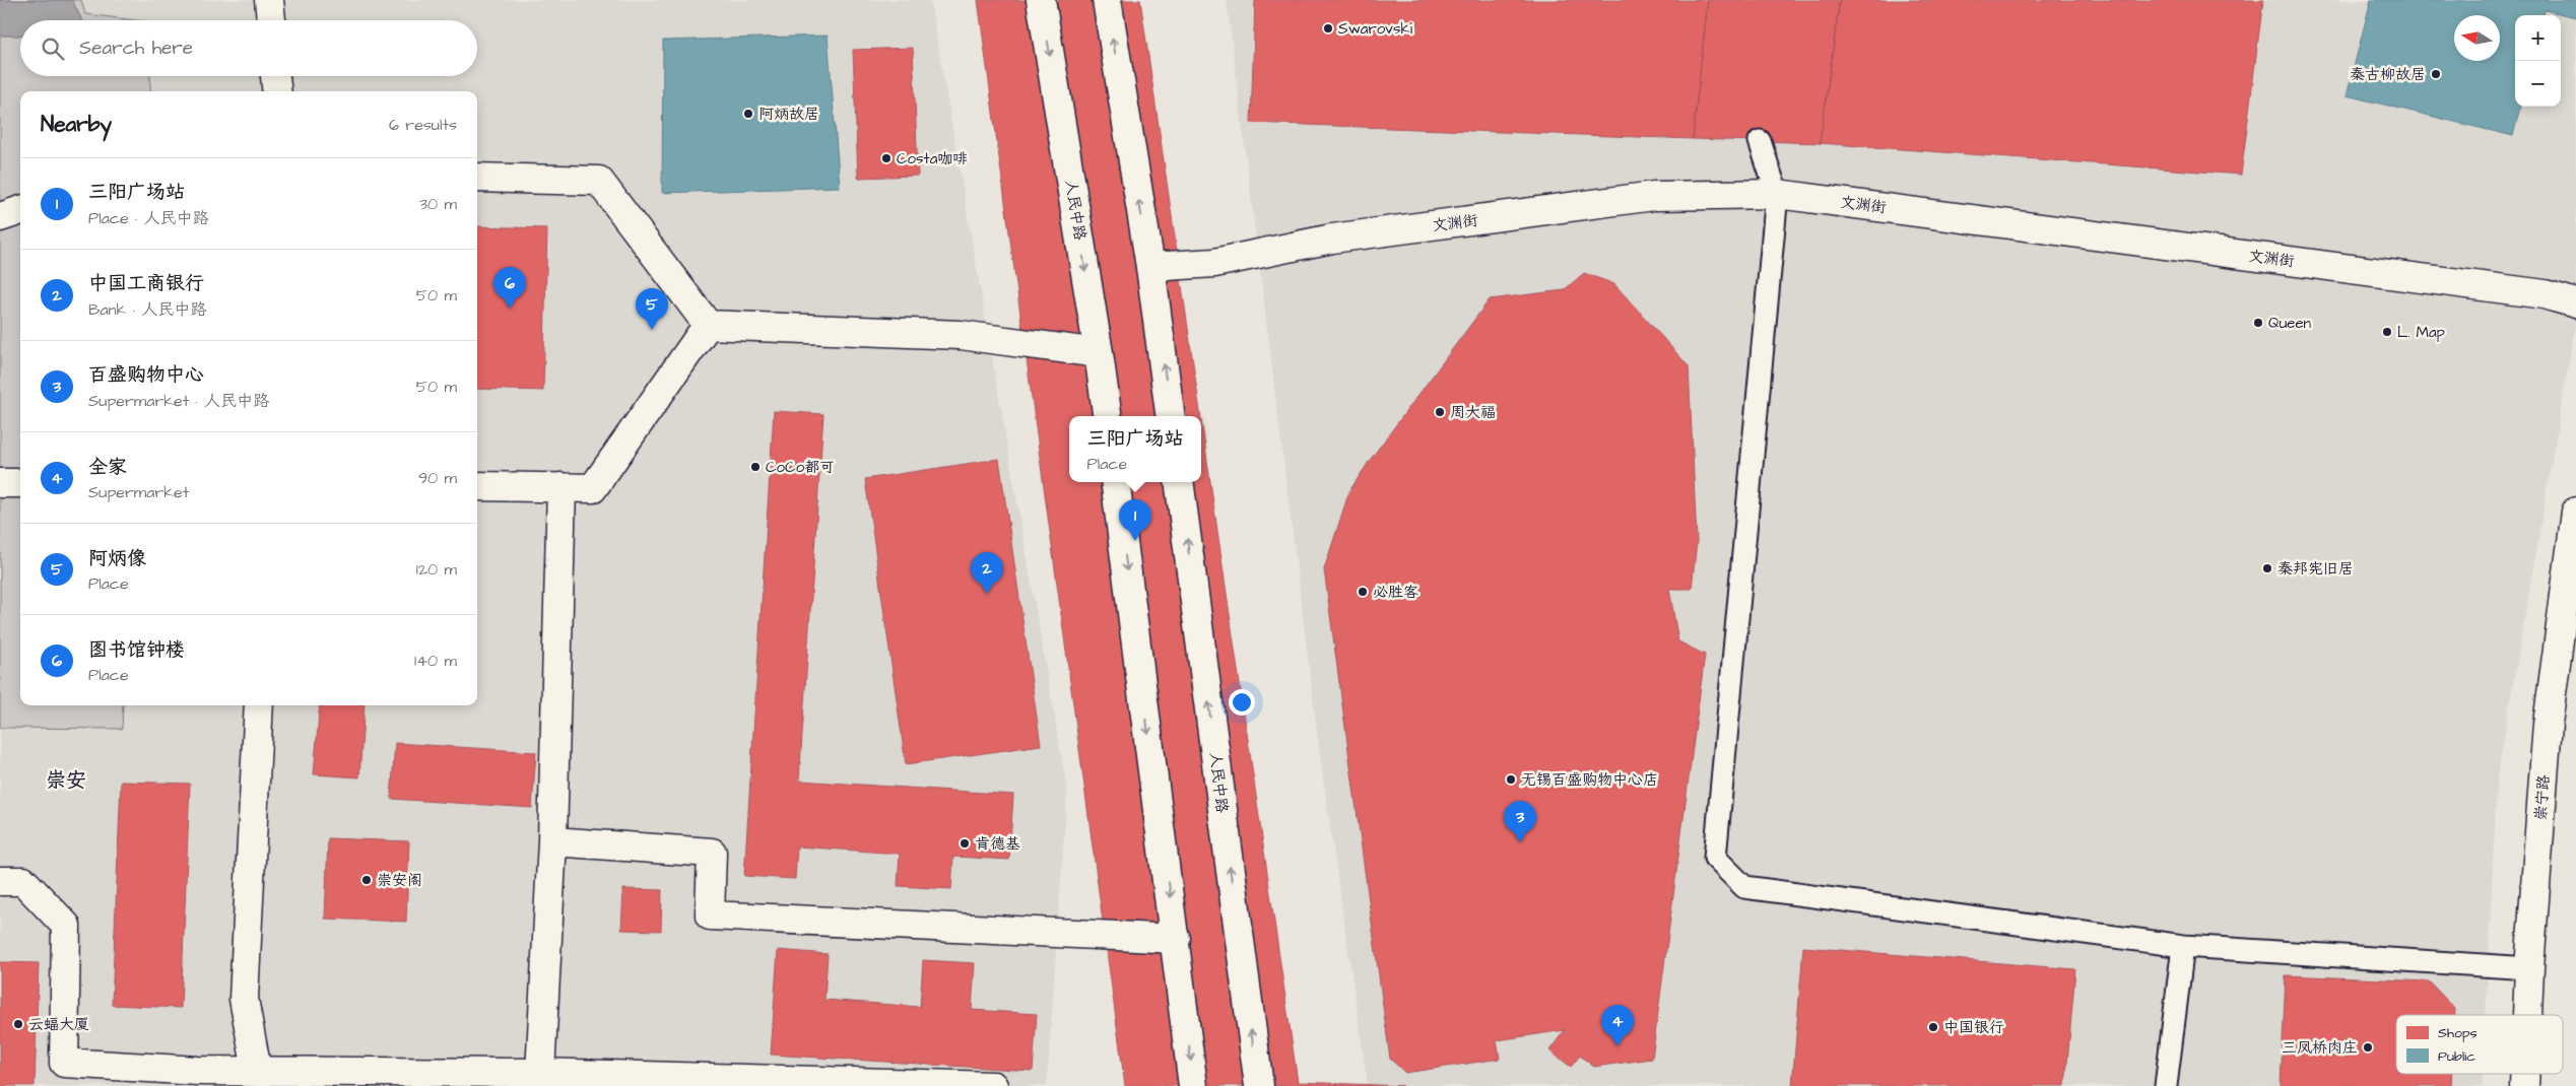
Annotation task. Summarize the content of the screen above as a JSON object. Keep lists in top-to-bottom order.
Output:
{
  "streets": {
    "street": ["文渊街", "人民中路", "崇宁路"]
  },
  "districts": ["崇安"],
  "places": [
    "Swarovski",
    "秦古柳故居",
    "阿炳故居",
    "Costa咖啡",
    "Queen",
    "L. Map",
    "周大福",
    "CoCo都可",
    "秦邦宪旧居",
    "必胜客",
    "无锡百盛购物中心店",
    "肯德基",
    "崇安阁",
    "云蝠大厦",
    "中国银行",
    "三凤桥肉庄"
  ],
  "legend": ["Shops", "Public"],
  "north": "left",
  "page": {
    "map_buttons": ["+", "−"],
    "search": "Search here",
    "heading": ["Nearby", "6 results"],
    "list": [
      {
        "mark": "1",
        "name": "三阳广场站",
        "note": "Place · 人民中路",
        "value": "30 m"
      },
      {
        "mark": "2",
        "name": "中国工商银行",
        "note": "Bank · 人民中路",
        "value": "50 m"
      },
      {
        "mark": "3",
        "name": "百盛购物中心",
        "note": "Supermarket · 人民中路",
        "value": "50 m"
      },
      {
        "mark": "4",
        "name": "全家",
        "note": "Supermarket",
        "value": "90 m"
      },
      {
        "mark": "5",
        "name": "阿炳像",
        "note": "Place",
        "value": "120 m"
      },
      {
        "mark": "6",
        "name": "图书馆钟楼",
        "note": "Place",
        "value": "140 m"
      }
    ],
    "pins": [
      "6",
      "5",
      "1",
      "2",
      "3",
      "4"
    ],
    "popup": ["三阳广场站", "Place"]
  }
}
